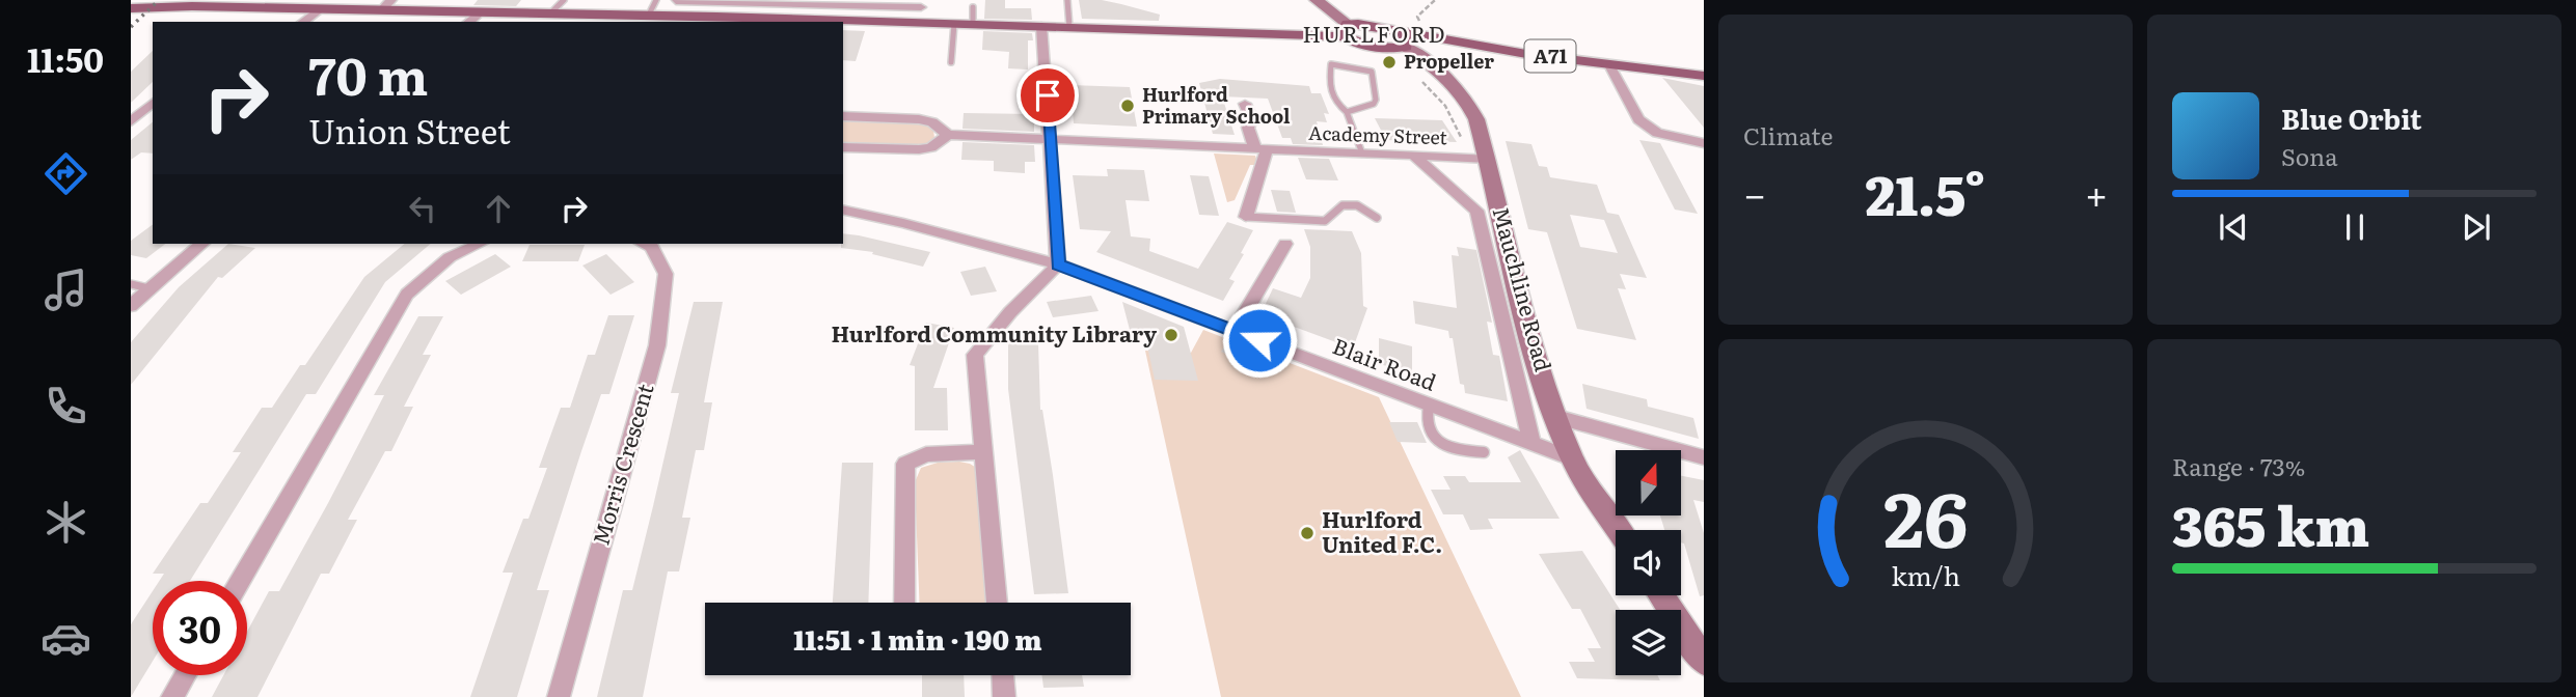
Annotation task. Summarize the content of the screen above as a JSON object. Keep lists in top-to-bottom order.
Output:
{
  "streets": {
    "main road": ["A71", "Mauchline Road"],
    "street": ["Academy Street", "Blair Road", "Morris Crescent"]
  },
  "crossings": [
    ["A71", "Mauchline Road"],
    ["Academy Street", "Mauchline Road"],
    ["Mauchline Road", "Blair Road"]
  ],
  "districts": ["HURLFORD"],
  "places": [
    "Propeller",
    "Hurlford Primary School",
    "Hurlford Community Library",
    "Hurlford United F.C."
  ],
  "north": "top",
  "page": {
    "tabs": "11:50",
    "tile": [
      "Climate",
      ["Range · 73%", "365 km"]
    ],
    "turn": ["70 m", "Union Street"],
    "song": ["Blue Orbit", "Sona"],
    "heat": ["−", "21.5°", "+"],
    "limit": "30",
    "trip": "11:51 · 1 min · 190 m",
    "gauge": ["26", "km/h"]
  }
}
